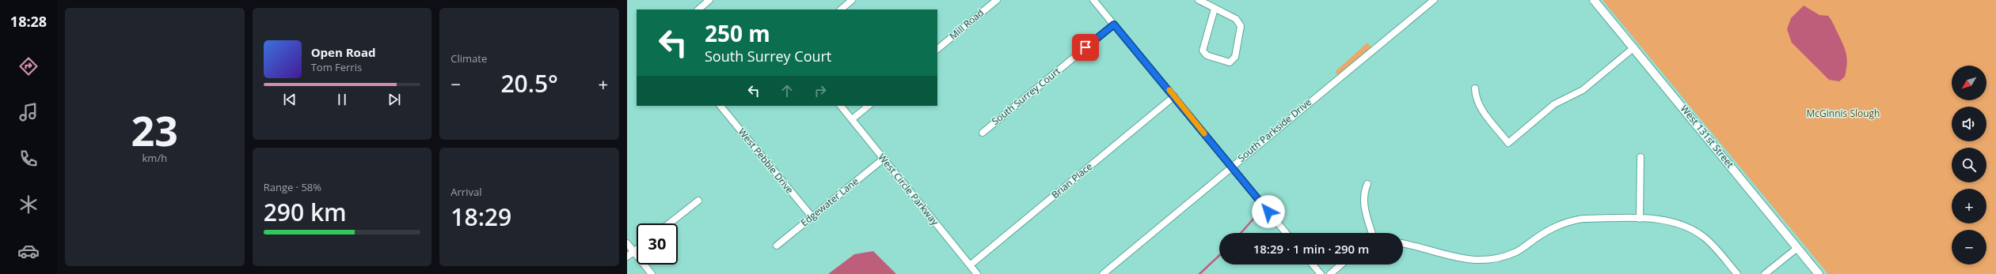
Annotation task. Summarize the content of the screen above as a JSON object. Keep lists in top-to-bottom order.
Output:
{
  "streets": {
    "street": [
      "Mill Road",
      "South Surrey Court",
      "South Parkside Drive",
      "West 131st Street",
      "West Pebble Drive",
      "Brian Place",
      "West Circle Parkway",
      "Edgewater Lane"
    ]
  },
  "crossings": [
    ["West Pebble Drive", "Edgewater Lane"],
    ["Brian Place", "West Circle Parkway"],
    ["West Circle Parkway", "Edgewater Lane"]
  ],
  "parks": ["McGinnis Slough"],
  "north": "bottom left",
  "page": {
    "tabs": "18:28",
    "tile": [
      ["23", "km/h"],
      "Climate",
      ["Range · 58%", "290 km"],
      ["Arrival", "18:29"]
    ],
    "turn": ["250 m", "South Surrey Court"],
    "song": ["Open Road", "Tom Ferris"],
    "map_buttons": ["+", "−"],
    "heat": ["−", "20.5°", "+"],
    "limit": "30",
    "trip": "18:29 · 1 min · 290 m"
  }
}
